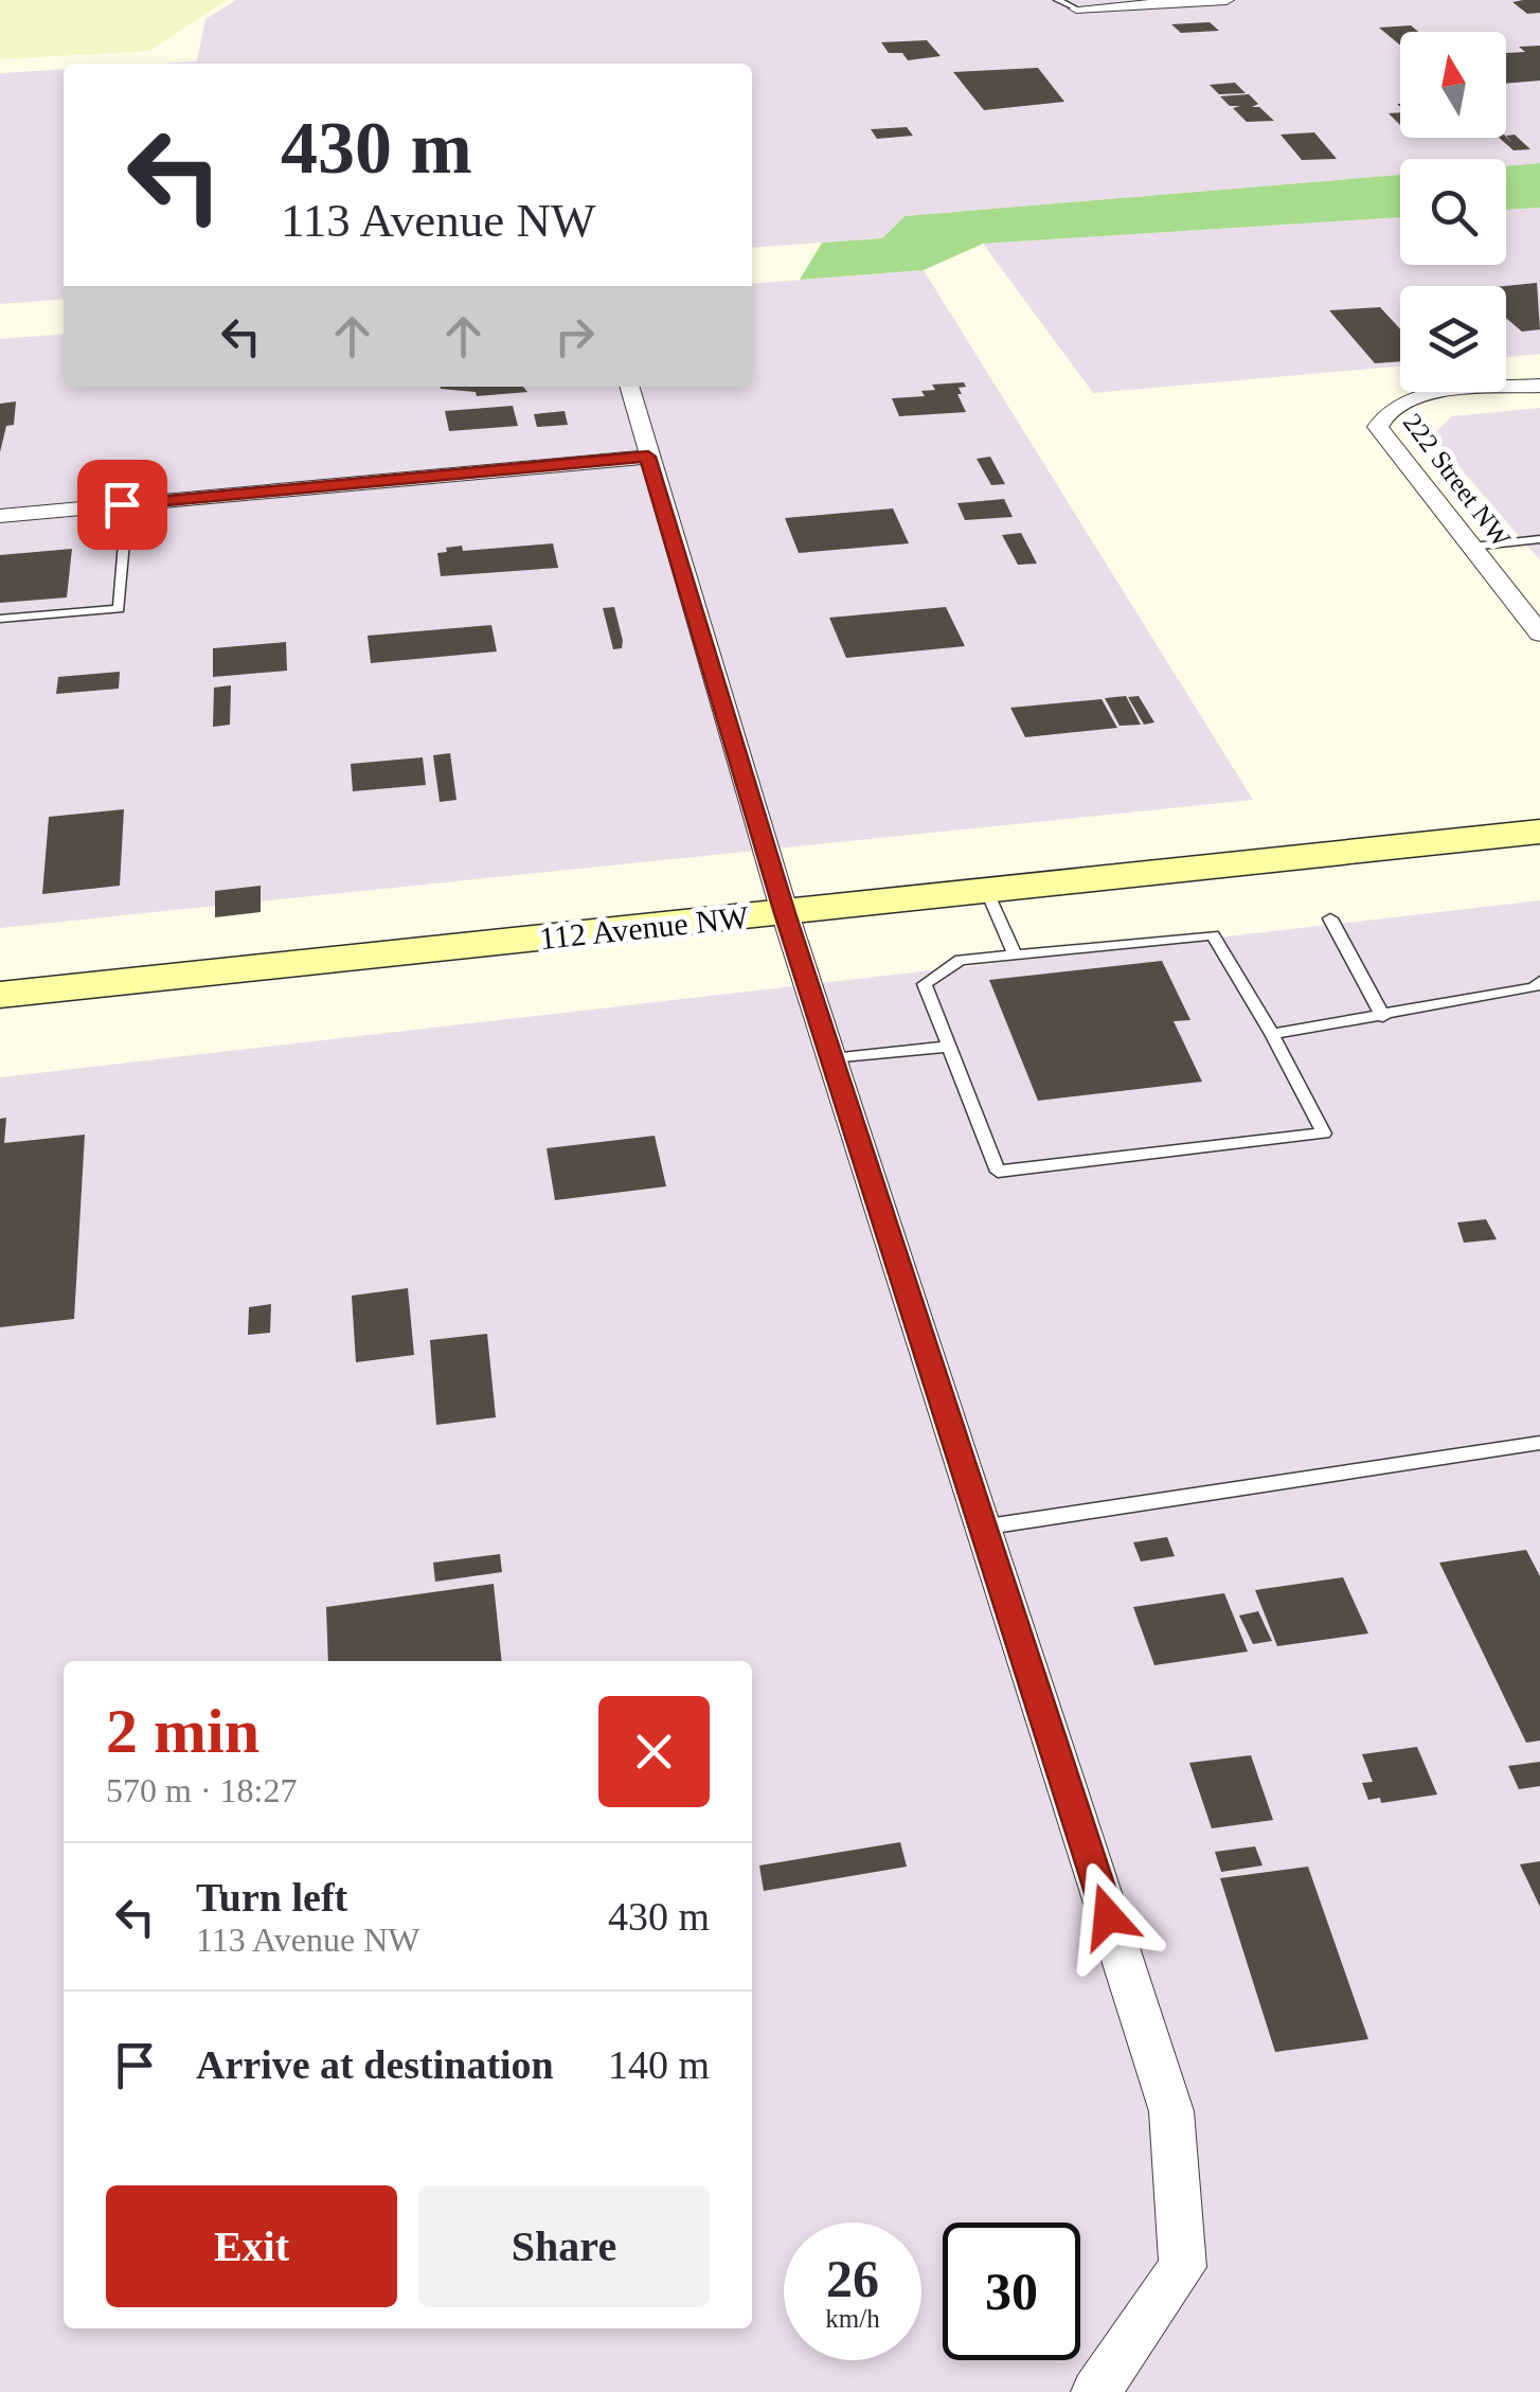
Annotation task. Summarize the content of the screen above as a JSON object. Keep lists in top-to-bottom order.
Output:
{
  "streets": {
    "street": ["222 Street NW", "112 Avenue NW"]
  },
  "north": "top",
  "page": {
    "turn": ["430 m", "113 Avenue NW"],
    "heading": ["2 min", "570 m · 18:27"],
    "list": [
      {
        "name": "Turn left",
        "note": "113 Avenue NW",
        "value": "430 m"
      },
      {
        "name": "Arrive at destination",
        "value": "140 m"
      }
    ],
    "buttons": ["Exit", "Share"],
    "speed": "26 km/h",
    "limit": "30"
  }
}
